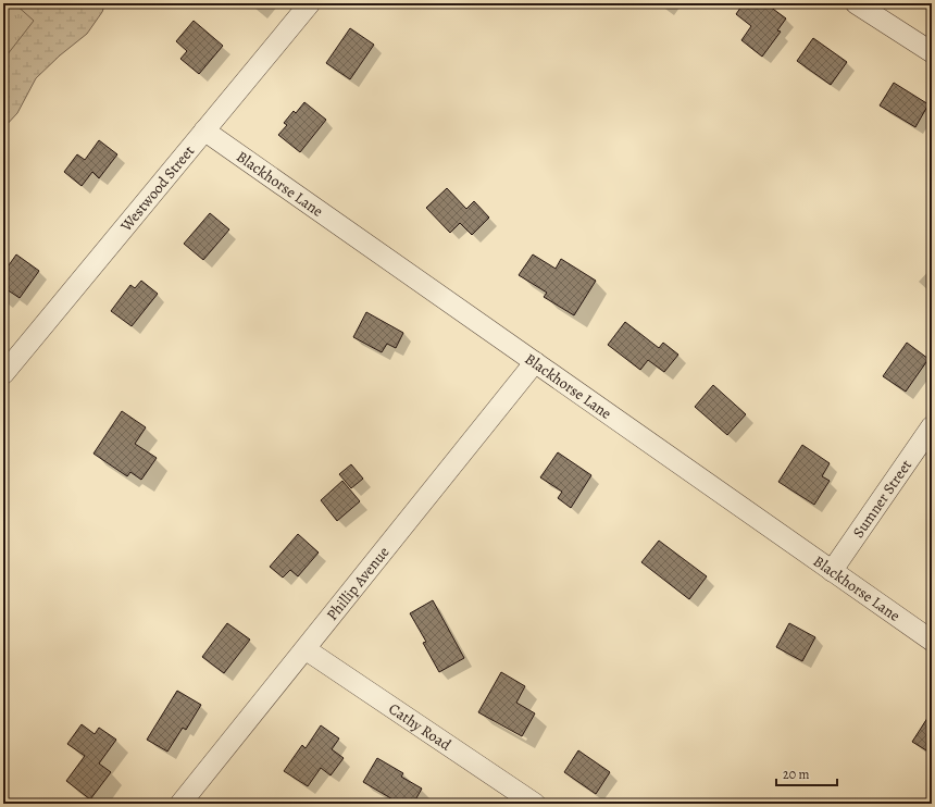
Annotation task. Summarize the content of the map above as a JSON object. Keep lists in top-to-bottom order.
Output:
{
  "streets": {
    "street": [
      "Blackhorse Lane",
      "Westwood Street",
      "Sumner Street",
      "Phillip Avenue",
      "Cathy Road"
    ]
  },
  "crossings": [
    ["Blackhorse Lane", "Westwood Street"],
    ["Blackhorse Lane", "Sumner Street"],
    ["Blackhorse Lane", "Phillip Avenue"],
    ["Phillip Avenue", "Cathy Road"]
  ],
  "scale_bar": "20 m"
}
